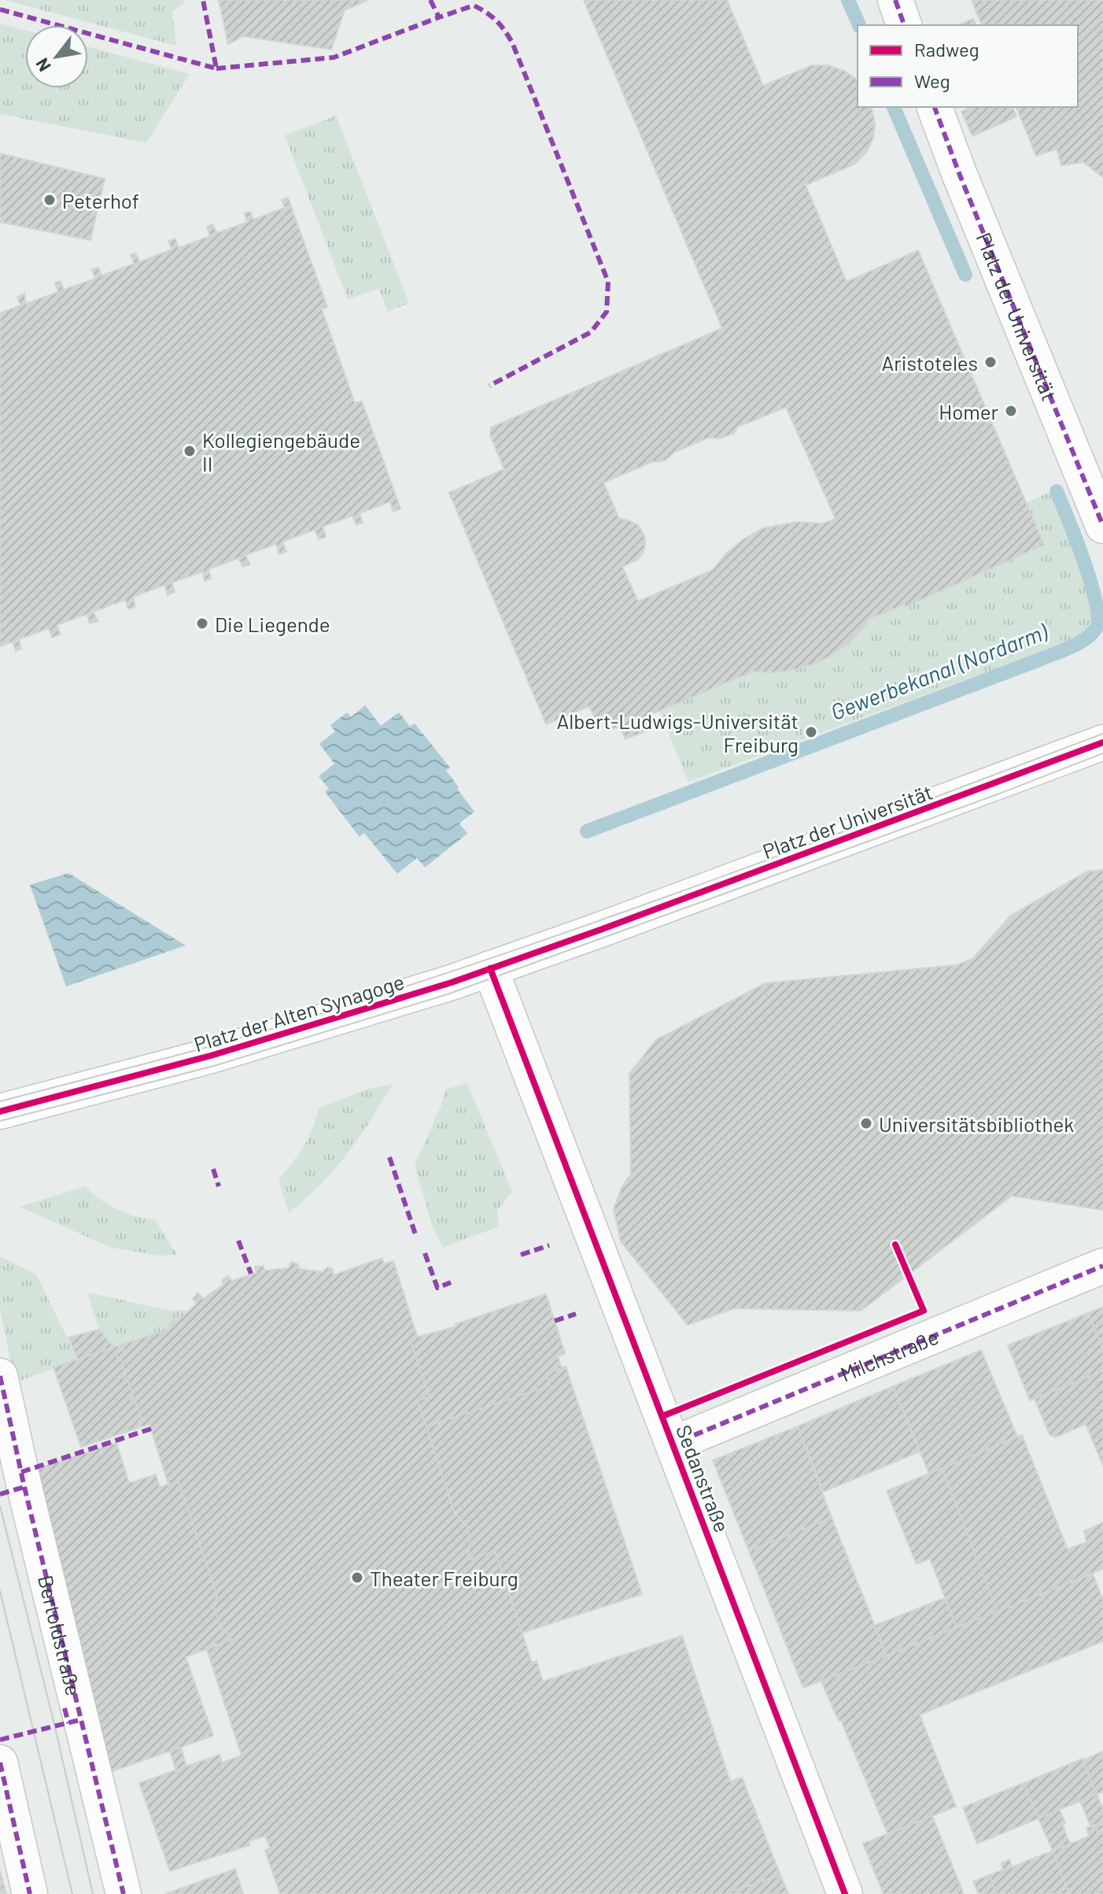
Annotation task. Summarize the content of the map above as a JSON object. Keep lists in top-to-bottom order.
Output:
{
  "streets": {
    "street": [
      "Platz der Universität",
      "Platz der Alten Synagoge",
      "Milchstraße",
      "Sedanstraße",
      "Bertoldstraße"
    ]
  },
  "crossings": [
    ["Platz der Universität", "Platz der Alten Synagoge"],
    ["Platz der Alten Synagoge", "Sedanstraße"],
    ["Milchstraße", "Sedanstraße"]
  ],
  "water": ["Gewerbekanal (Nordarm)"],
  "places": [
    "Peterhof",
    "Aristoteles",
    "Homer",
    "Kollegiengebäude II",
    "Die Liegende",
    "Albert-Ludwigs-Universität Freiburg",
    "Universitätsbibliothek",
    "Theater Freiburg"
  ],
  "legend": ["Radweg", "Weg"],
  "north": "bottom left"
}
